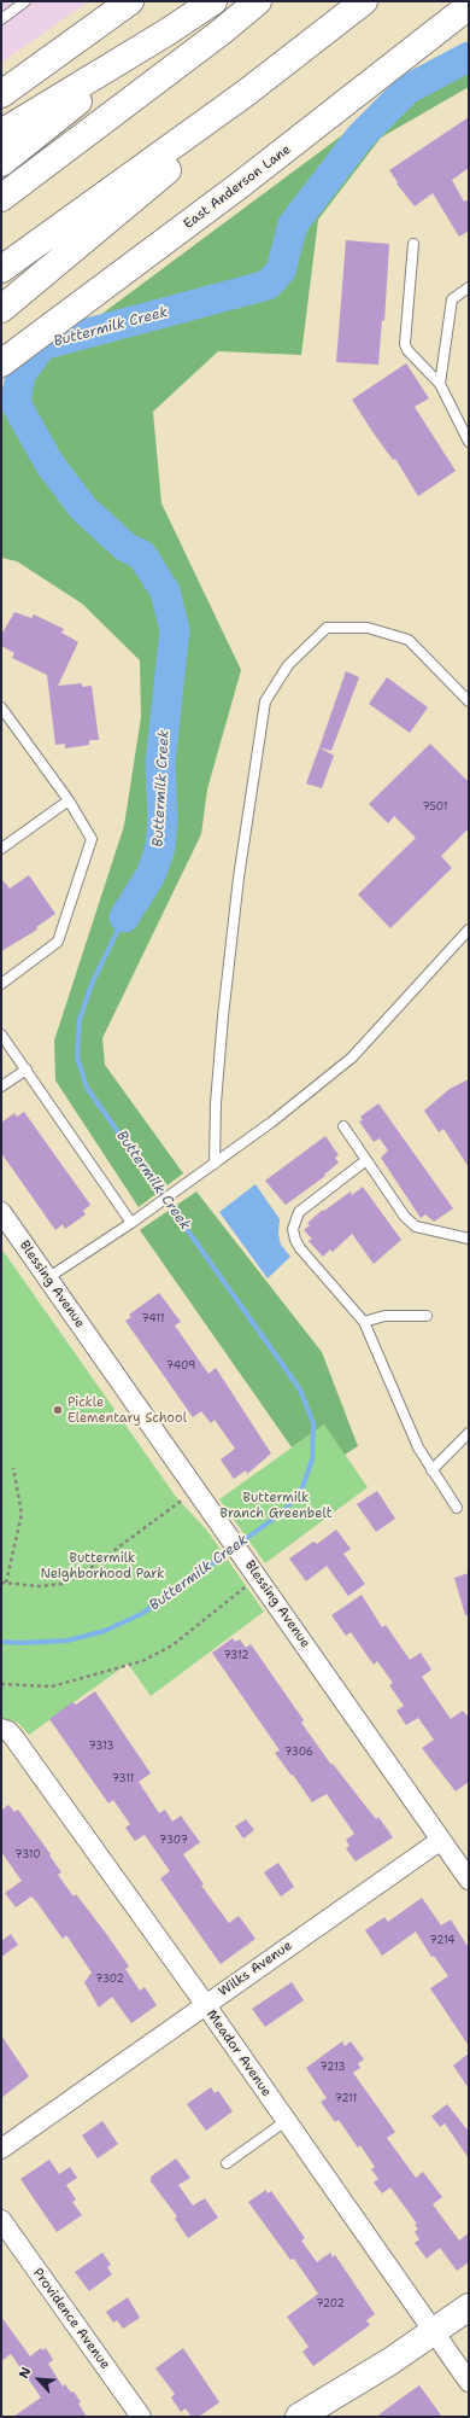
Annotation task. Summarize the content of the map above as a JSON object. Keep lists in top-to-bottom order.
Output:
{
  "streets": {
    "main road": ["East Anderson Lane"],
    "street": [
      "Blessing Avenue",
      "Wilks Avenue",
      "Meador Avenue",
      "Providence Avenue"
    ]
  },
  "crossings": [
    ["Blessing Avenue", "Wilks Avenue"],
    ["Wilks Avenue", "Meador Avenue"]
  ],
  "water": ["Buttermilk Creek"],
  "parks": ["Buttermilk Branch Greenbelt", "Buttermilk Neighborhood Park"],
  "places": ["Pickle Elementary School"],
  "house_numbers": [
    "7501",
    "7411",
    "7409",
    "7312",
    "7313",
    "7306",
    "7311",
    "7307",
    "7310",
    "7214",
    "7302",
    "7213",
    "7211",
    "7202"
  ],
  "north": "top left"
}
